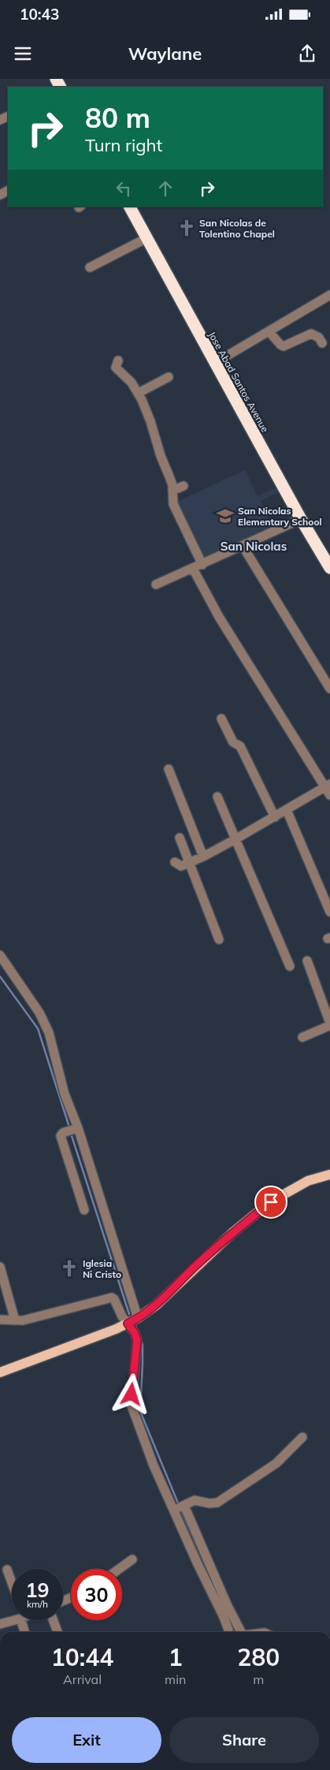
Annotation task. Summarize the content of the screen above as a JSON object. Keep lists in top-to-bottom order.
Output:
{
  "streets": {
    "highway": ["Jose Abad Santos Avenue"]
  },
  "districts": ["San Nicolas"],
  "places": {
    "church": ["San Nicolas de Tolentino Chapel", "Iglesia Ni Cristo"],
    "school or university": ["San Nicolas Elementary School"]
  },
  "page": {
    "status": "10:43",
    "header": "Waylane",
    "turn": ["80 m", "Turn right"],
    "speed": "19 km/h",
    "limit": "30",
    "eta": [
      "10:44",
      "Arrival",
      "1",
      "min",
      "280",
      "m"
    ],
    "buttons": ["Exit", "Share"]
  }
}
